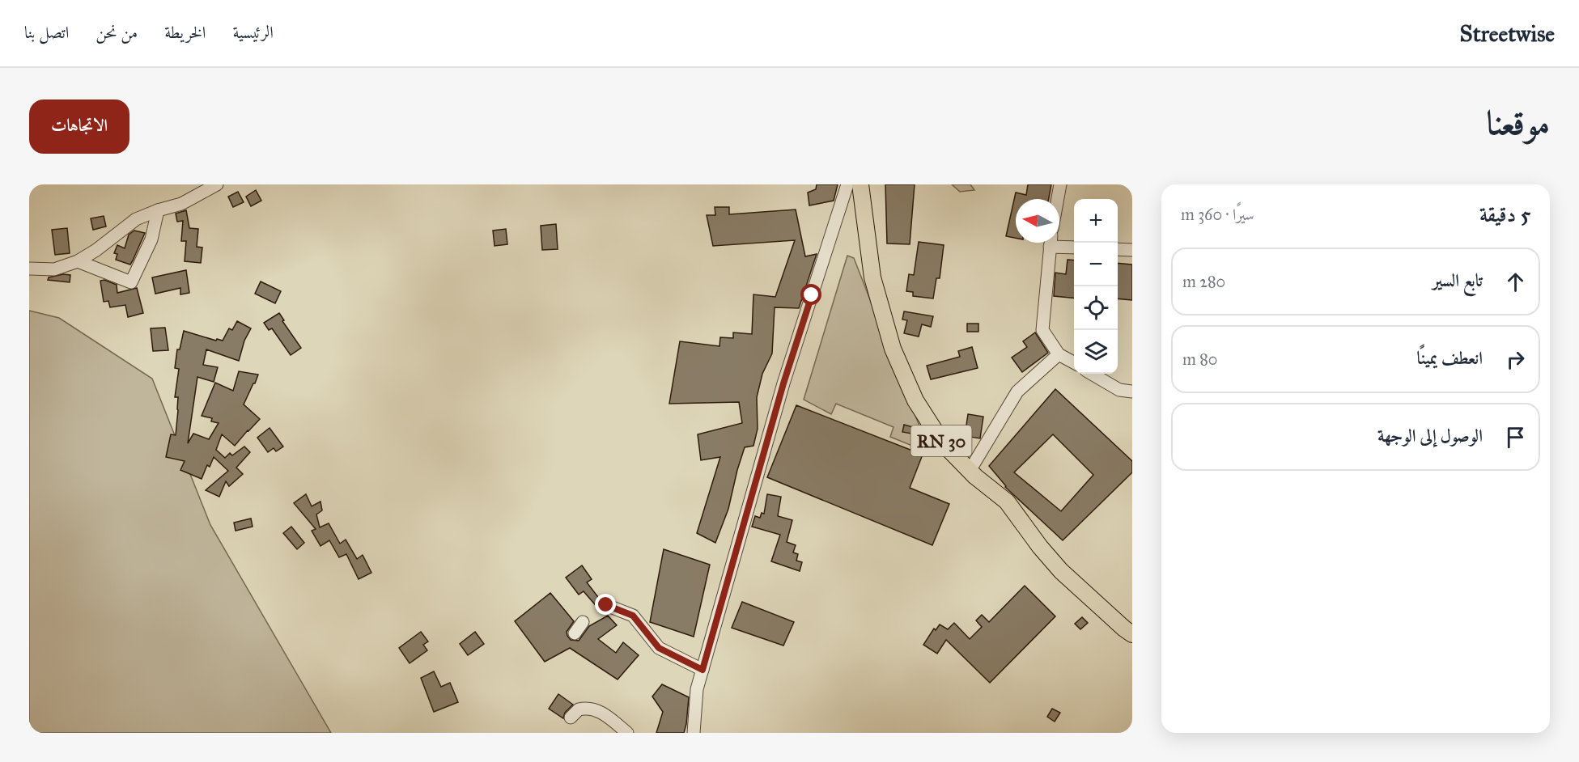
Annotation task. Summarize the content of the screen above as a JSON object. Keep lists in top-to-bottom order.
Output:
{
  "streets": {
    "main road": ["RN 30"]
  },
  "north": "left",
  "page": {
    "header": "Streetwise",
    "nav": [
      "الرئيسية",
      "الخريطة",
      "من نحن",
      "اتصل بنا"
    ],
    "title": "موقعنا",
    "buttons": "الاتجاهات",
    "heading": ["5 دقيقة", "سيرًا · 360 m"],
    "map_buttons": ["+", "−"],
    "list": [
      ["تابع السير", "280 m"],
      ["انعطف يمينًا", "80 m"],
      "الوصول إلى الوجهة"
    ]
  }
}
